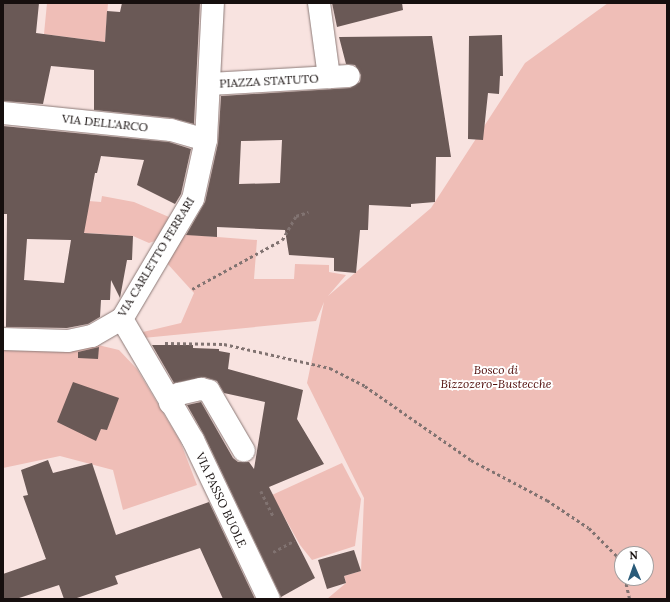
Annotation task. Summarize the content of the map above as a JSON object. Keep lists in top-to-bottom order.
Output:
{
  "streets": {
    "street": [
      "PIAZZA STATUTO",
      "VIA DELL'ARCO",
      "VIA CARLETTO FERRARI",
      "VIA PASSO BUOLE"
    ]
  },
  "crossings": [
    ["PIAZZA STATUTO", "VIA CARLETTO FERRARI"],
    ["VIA DELL'ARCO", "VIA CARLETTO FERRARI"],
    ["VIA CARLETTO FERRARI", "VIA PASSO BUOLE"]
  ],
  "parks": ["Bosco di Bizzozero-Bustecche"],
  "north": "top"
}
